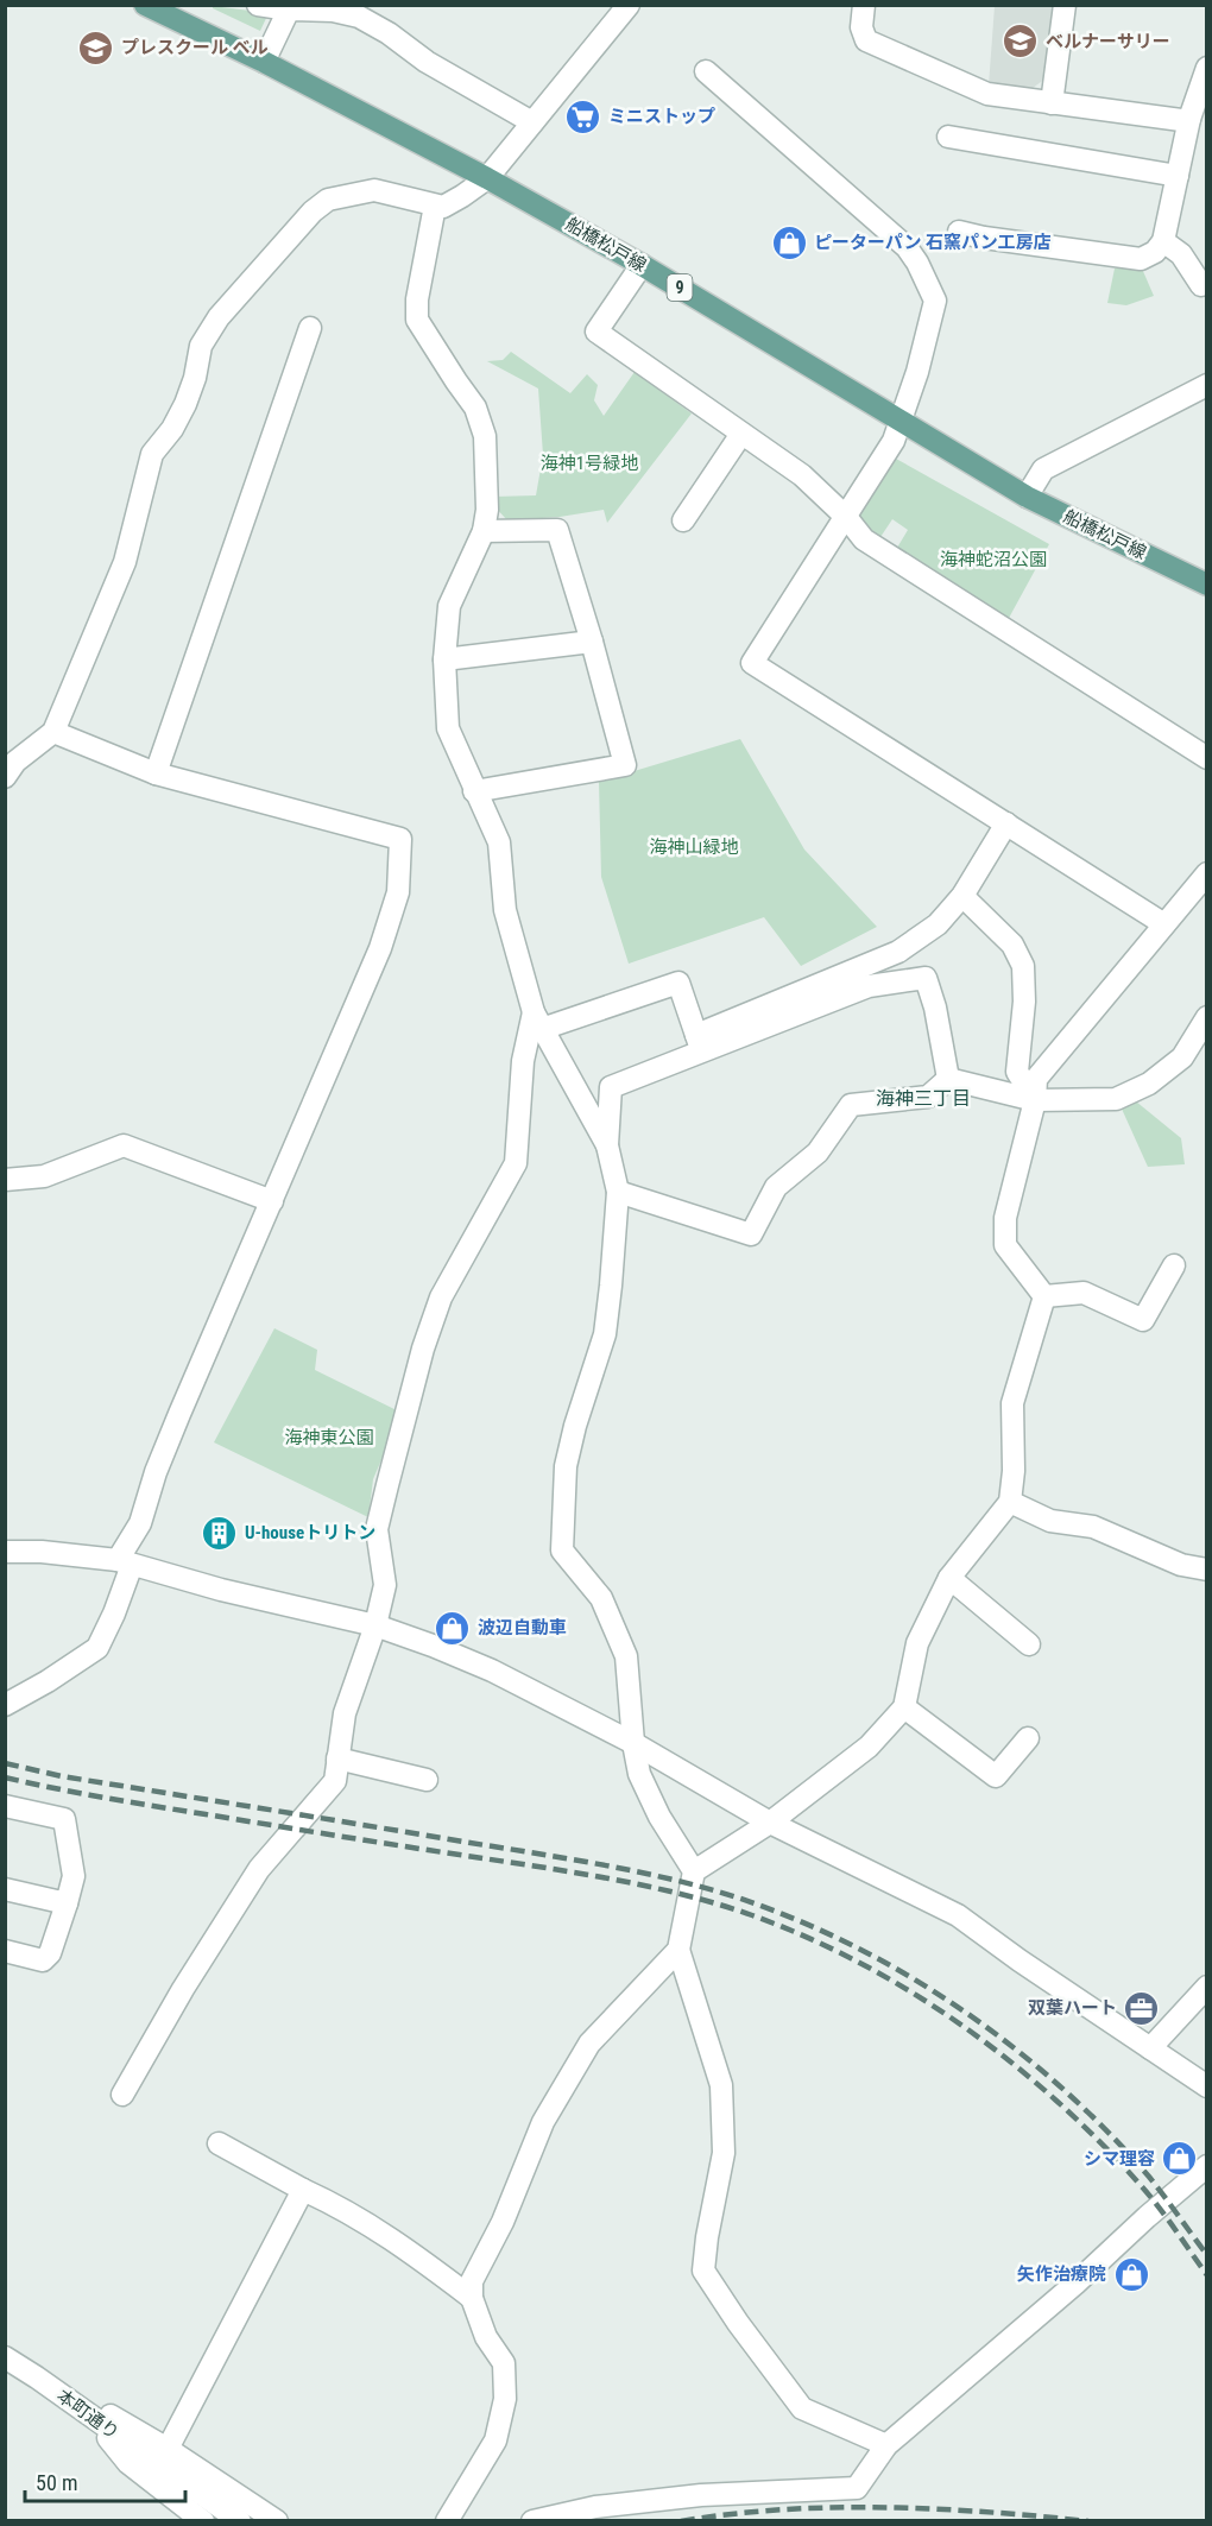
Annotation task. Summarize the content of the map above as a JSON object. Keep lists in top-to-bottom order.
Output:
{
  "streets": {
    "main road": ["船橋松戸線", "9"],
    "street": ["本町通り"]
  },
  "districts": ["海神三丁目"],
  "parks": [
    "海神1号緑地",
    "海神蛇沼公園",
    "海神山緑地",
    "海神東公園"
  ],
  "places": {
    "school or university": ["ベルナーサリー", "プレスクール ベル"],
    "supermarket": ["ミニストップ"],
    "shop": [
      "ピーターパン 石窯パン工房店",
      "波辺自動車",
      "シマ理容",
      "矢作治療院"
    ],
    "building": ["U-houseトリトン"],
    "office": ["双葉ハート"]
  },
  "scale_bar": "50 m"
}
